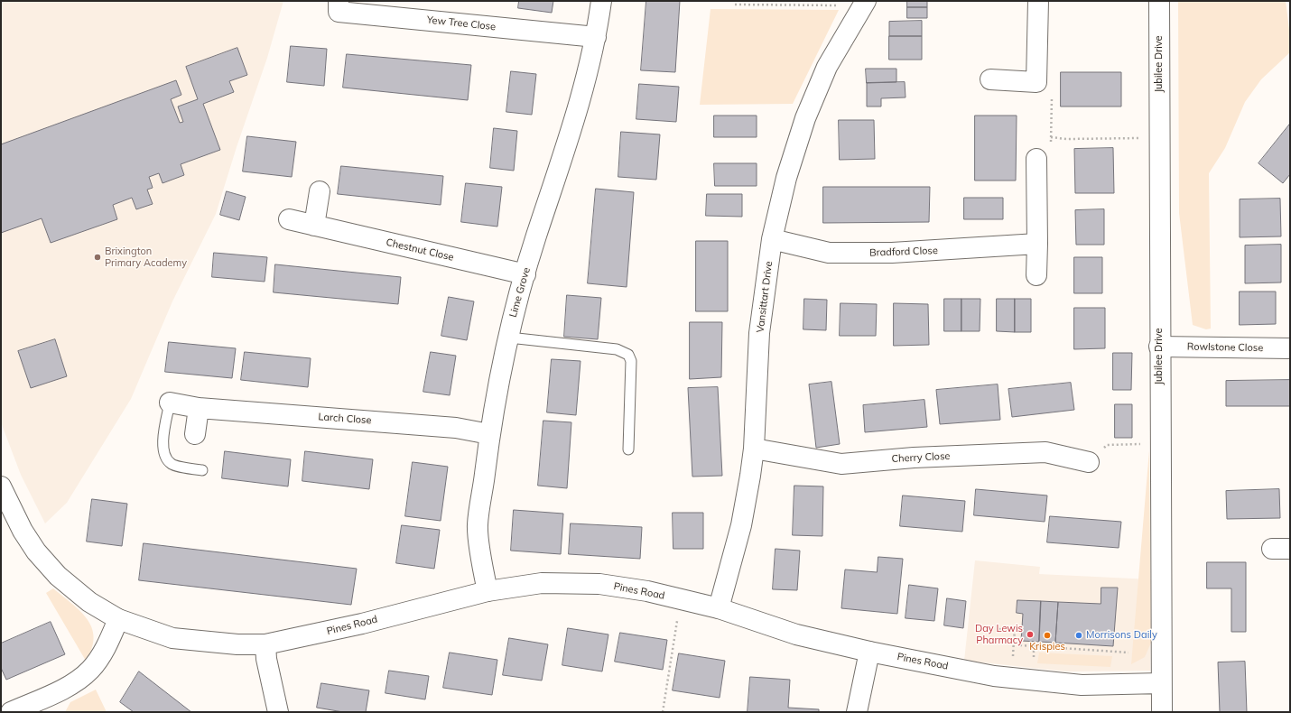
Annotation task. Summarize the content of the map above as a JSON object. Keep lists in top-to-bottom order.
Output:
{
  "streets": {
    "street": [
      "Yew Tree Close",
      "Jubilee Drive",
      "Chestnut Close",
      "Bradford Close",
      "Lime Grove",
      "Vansittart Drive",
      "Rowlstone Close",
      "Larch Close",
      "Cherry Close",
      "Pines Road"
    ]
  },
  "crossings": [
    ["Yew Tree Close", "Lime Grove"],
    ["Jubilee Drive", "Rowlstone Close"],
    ["Jubilee Drive", "Pines Road"],
    ["Chestnut Close", "Lime Grove"],
    ["Bradford Close", "Vansittart Drive"],
    ["Lime Grove", "Larch Close"],
    ["Lime Grove", "Pines Road"],
    ["Vansittart Drive", "Cherry Close"],
    ["Vansittart Drive", "Pines Road"]
  ],
  "places": [
    "Brixington Primary Academy",
    "Day Lewis Pharmacy",
    "Krispies",
    "Morrisons Daily"
  ]
}
